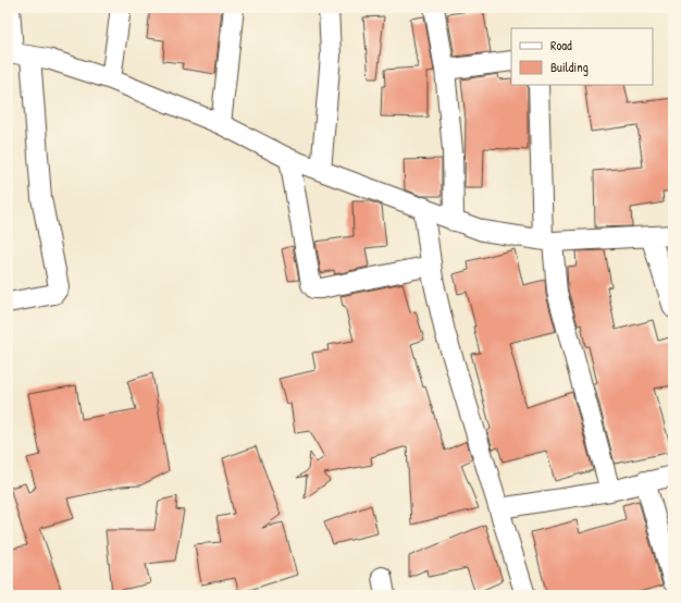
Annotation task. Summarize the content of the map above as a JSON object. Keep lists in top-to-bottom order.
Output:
{
  "legend": ["Road", "Building"]
}
